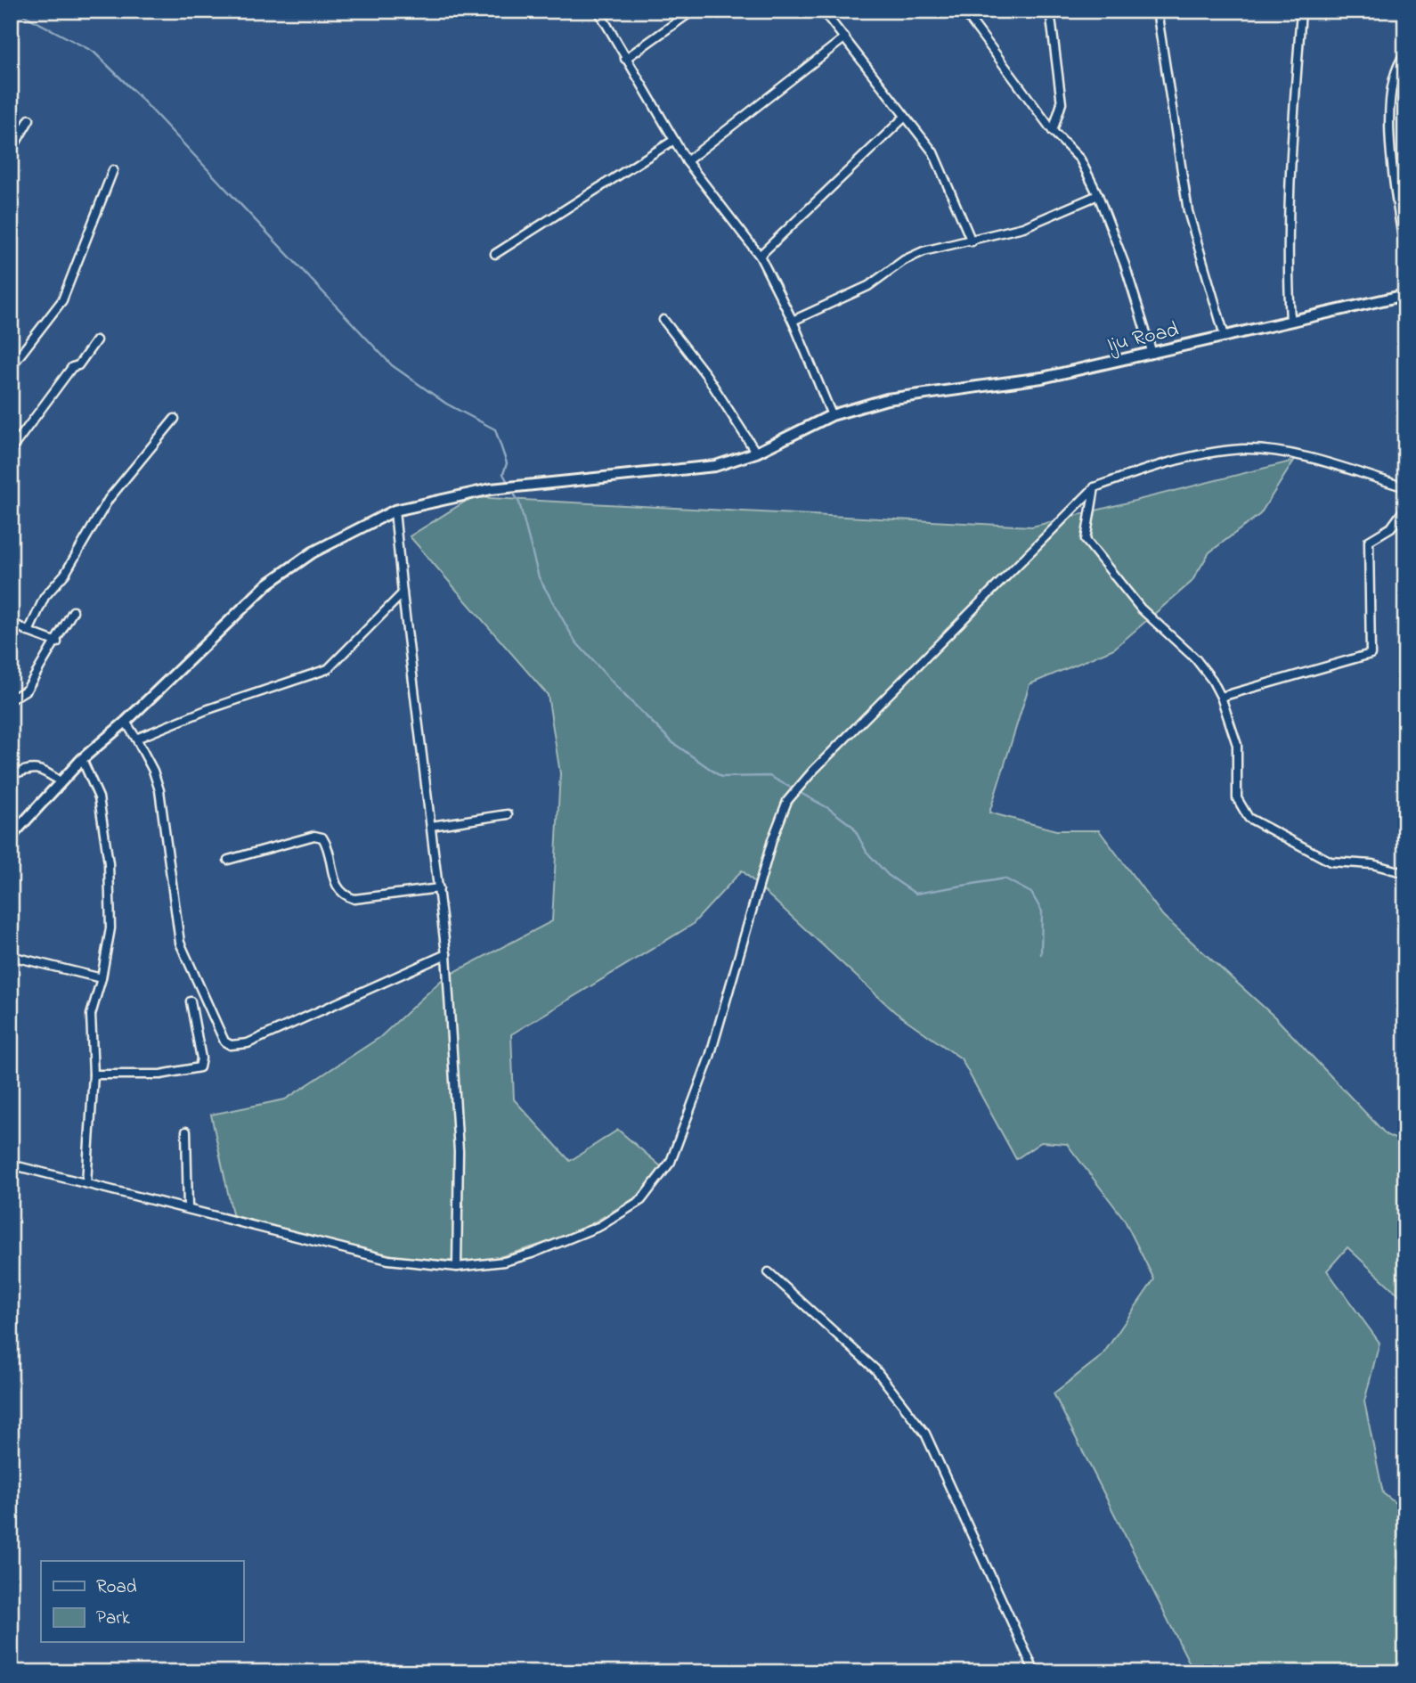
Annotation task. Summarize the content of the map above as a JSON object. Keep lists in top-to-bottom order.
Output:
{
  "streets": {
    "main road": ["Iju Road"]
  },
  "legend": ["Road", "Park"]
}
